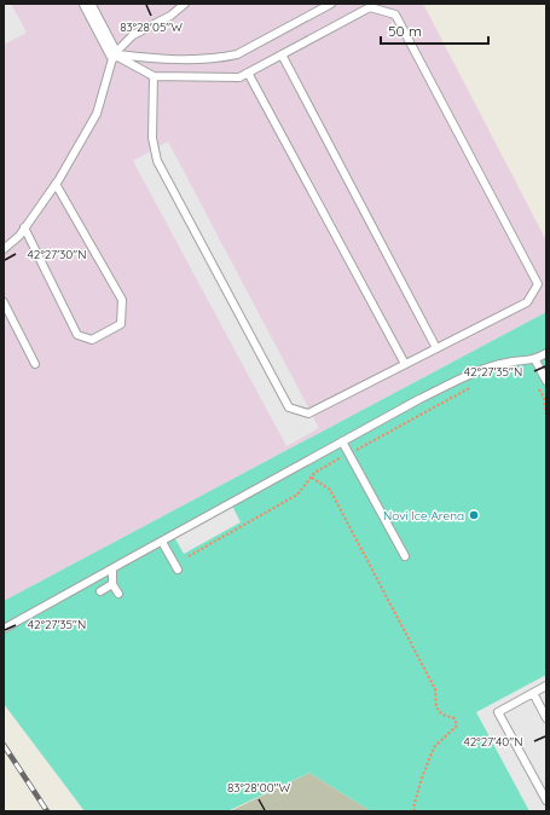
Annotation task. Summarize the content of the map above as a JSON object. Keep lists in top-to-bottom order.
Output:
{
  "places": ["Novi Ice Arena"],
  "scale_bar": "50 m",
  "coordinates": [
    "83°28'05\"W",
    "42°27'30\"N",
    "42°27'35\"N",
    "42°27'40\"N",
    "83°28'00\"W"
  ]
}
